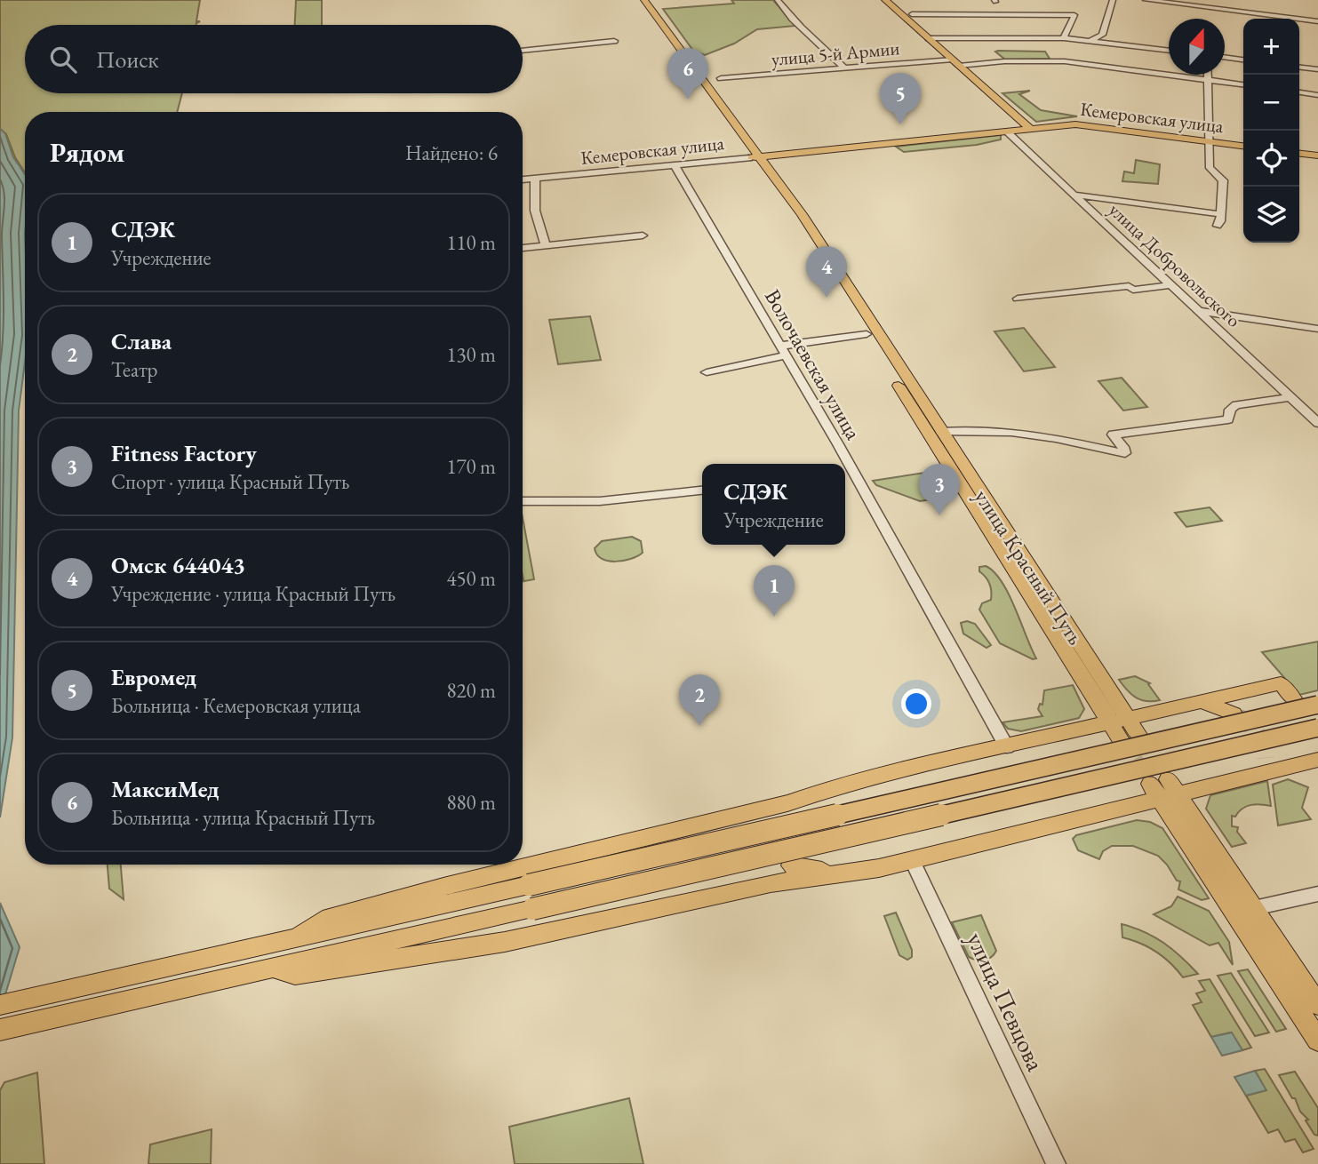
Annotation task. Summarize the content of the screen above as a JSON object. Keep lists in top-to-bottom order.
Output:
{
  "streets": {
    "main road": ["Кемеровская улица", "улица Красный Путь"],
    "street": [
      "улица 5-й Армии",
      "улица Добровольского",
      "Волочаевская улица",
      "улица Певцова"
    ]
  },
  "crossings": [
    ["Кемеровская улица", "улица Добровольского"],
    ["Кемеровская улица", "Волочаевская улица"],
    ["Кемеровская улица", "улица Красный Путь"]
  ],
  "north": "top",
  "page": {
    "map_buttons": ["+", "−"],
    "search": "Поиск",
    "pins": [
      "6",
      "5",
      "4",
      "3",
      "1",
      "2"
    ],
    "heading": ["Рядом", "Найдено: 6"],
    "list": [
      {
        "mark": "1",
        "name": "СДЭК",
        "note": "Учреждение",
        "value": "110 m"
      },
      {
        "mark": "2",
        "name": "Слава",
        "note": "Театр",
        "value": "130 m"
      },
      {
        "mark": "3",
        "name": "Fitness Factory",
        "note": "Спорт · улица Красный Путь",
        "value": "170 m"
      },
      {
        "mark": "4",
        "name": "Омск 644043",
        "note": "Учреждение · улица Красный Путь",
        "value": "450 m"
      },
      {
        "mark": "5",
        "name": "Евромед",
        "note": "Больница · Кемеровская улица",
        "value": "820 m"
      },
      {
        "mark": "6",
        "name": "МаксиМед",
        "note": "Больница · улица Красный Путь",
        "value": "880 m"
      }
    ],
    "popup": ["СДЭК", "Учреждение"]
  }
}
